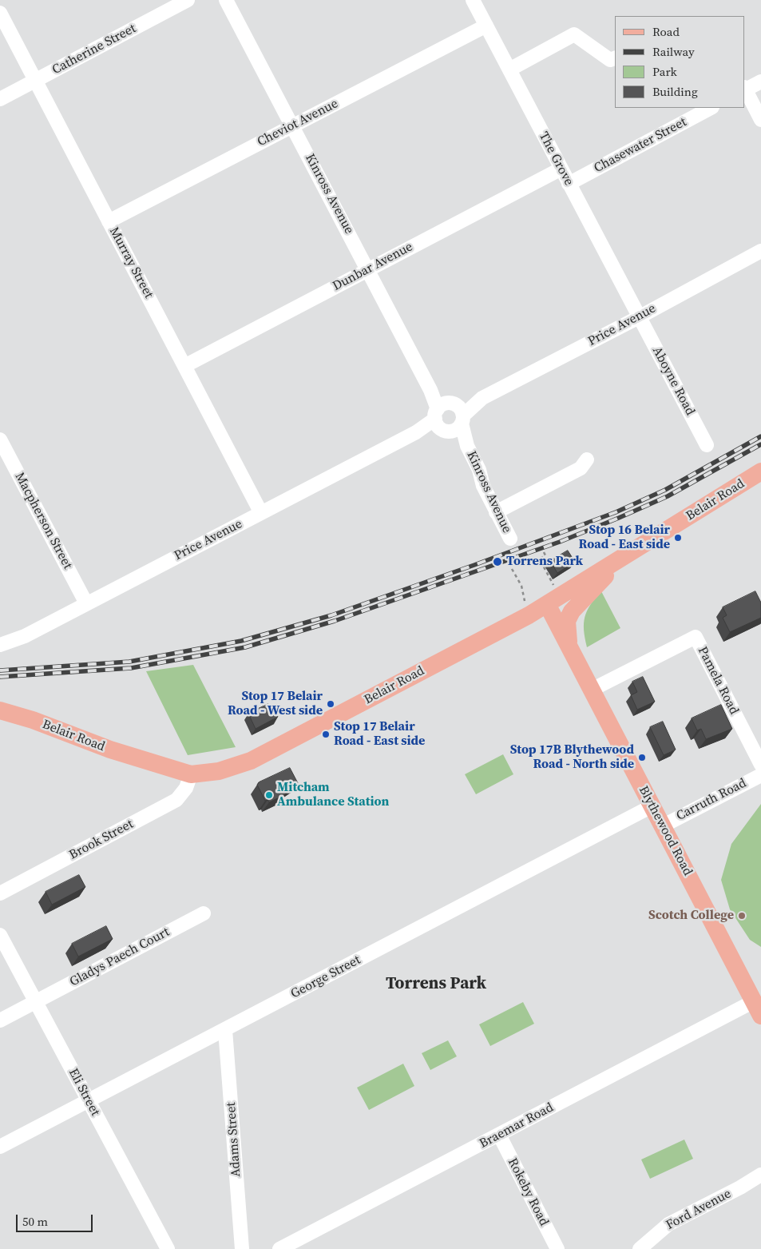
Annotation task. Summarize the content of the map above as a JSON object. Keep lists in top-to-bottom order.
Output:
{
  "streets": {
    "main road": ["Belair Road", "Blythewood Road"],
    "street": [
      "Catherine Street",
      "Cheviot Avenue",
      "Chasewater Street",
      "The Grove",
      "Kinross Avenue",
      "Murray Street",
      "Dunbar Avenue",
      "Price Avenue",
      "Aboyne Road",
      "Macpherson Street",
      "Pamela Road",
      "Carruth Road",
      "Brook Street",
      "Gladys Paech Court",
      "George Street",
      "Eli Street",
      "Braemar Road",
      "Adams Street",
      "Rokeby Road",
      "Ford Avenue"
    ]
  },
  "crossings": [
    ["Catherine Street", "Murray Street"],
    ["Cheviot Avenue", "The Grove"],
    ["Cheviot Avenue", "Kinross Avenue"],
    ["Cheviot Avenue", "Murray Street"],
    ["Chasewater Street", "The Grove"],
    ["The Grove", "Dunbar Avenue"],
    ["The Grove", "Price Avenue"],
    ["The Grove", "Aboyne Road"],
    ["Kinross Avenue", "Dunbar Avenue"],
    ["Kinross Avenue", "Price Avenue"],
    ["Murray Street", "Dunbar Avenue"],
    ["Murray Street", "Price Avenue"],
    ["Price Avenue", "Aboyne Road"],
    ["Price Avenue", "Macpherson Street"],
    ["Belair Road", "Blythewood Road"],
    ["Belair Road", "Brook Street"],
    ["Pamela Road", "Blythewood Road"],
    ["Carruth Road", "Blythewood Road"],
    ["Blythewood Road", "George Street"],
    ["Blythewood Road", "Braemar Road"],
    ["Gladys Paech Court", "Eli Street"],
    ["George Street", "Eli Street"],
    ["George Street", "Adams Street"],
    ["Braemar Road", "Rokeby Road"]
  ],
  "districts": ["Torrens Park"],
  "places": [
    "Stop 16 Belair Road - East side",
    "Torrens Park",
    "Stop 17 Belair Road - West side",
    "Stop 17 Belair Road - East side",
    "Stop 17B Blythewood Road - North side",
    "Mitcham Ambulance Station",
    "Scotch College"
  ],
  "legend": [
    "Road",
    "Railway",
    "Park",
    "Building"
  ],
  "scale_bar": "50 m"
}
